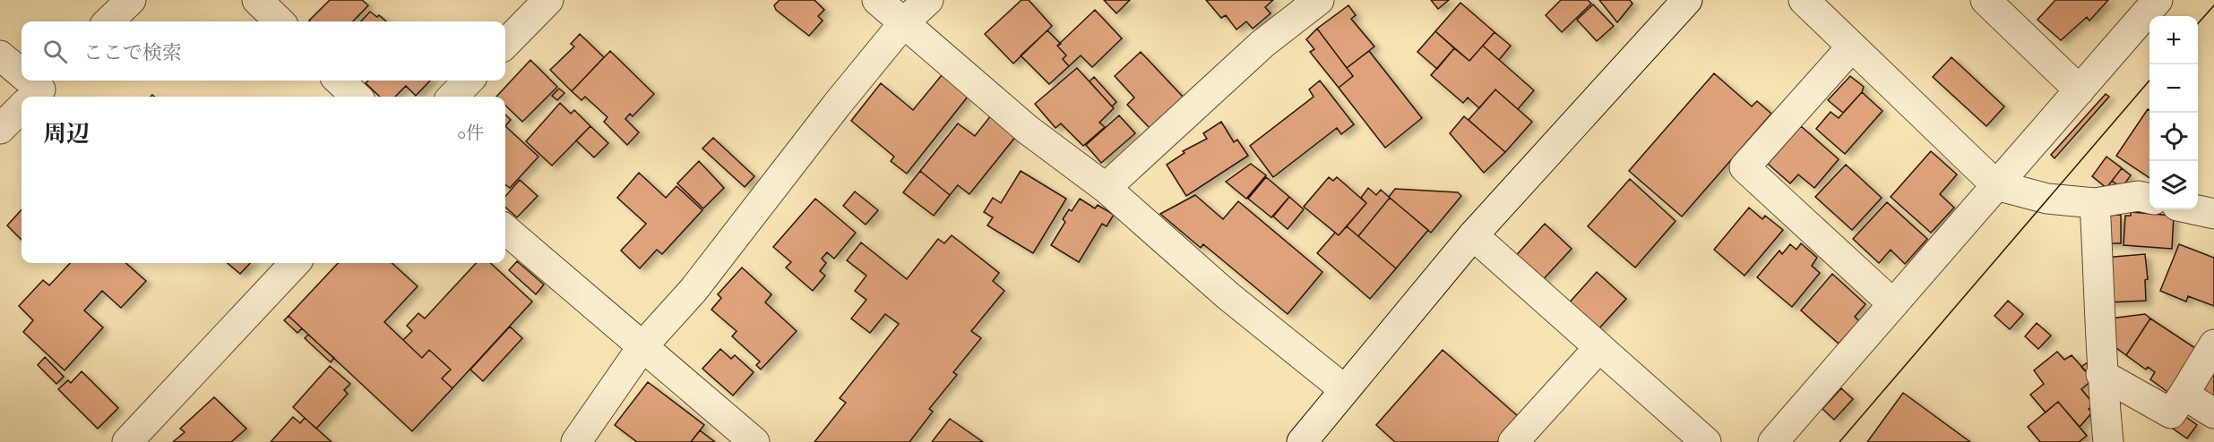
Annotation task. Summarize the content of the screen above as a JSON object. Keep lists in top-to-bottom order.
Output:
{
  "page": {
    "map_buttons": ["+", "−"],
    "search": "ここで検索",
    "heading": ["周辺", "0件"]
  }
}
